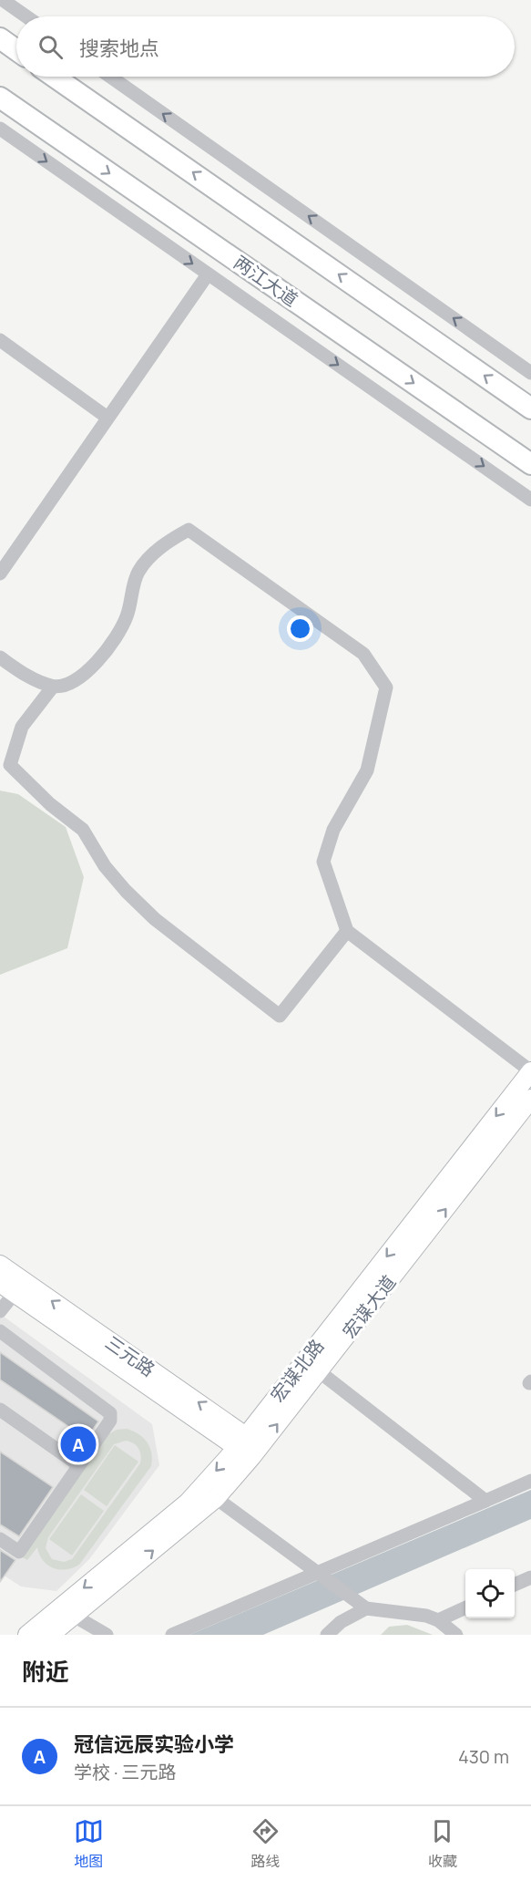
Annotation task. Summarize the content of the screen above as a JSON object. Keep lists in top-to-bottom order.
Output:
{
  "streets": {
    "highway": ["两江大道"],
    "main road": ["宏谋大道", "三元路", "宏谋北路"]
  },
  "crossings": [
    ["宏谋大道", "三元路"],
    ["宏谋大道", "宏谋北路"],
    ["三元路", "宏谋北路"]
  ],
  "one_way": ["宏谋大道", "宏谋北路"],
  "page": {
    "search": "搜索地点",
    "pins": "A",
    "heading": "附近",
    "list": [
      {
        "mark": "A",
        "name": "冠信远辰实验小学",
        "note": "学校 · 三元路",
        "value": "430 m"
      }
    ],
    "nav": ["地图", "路线", "收藏"]
  }
}
